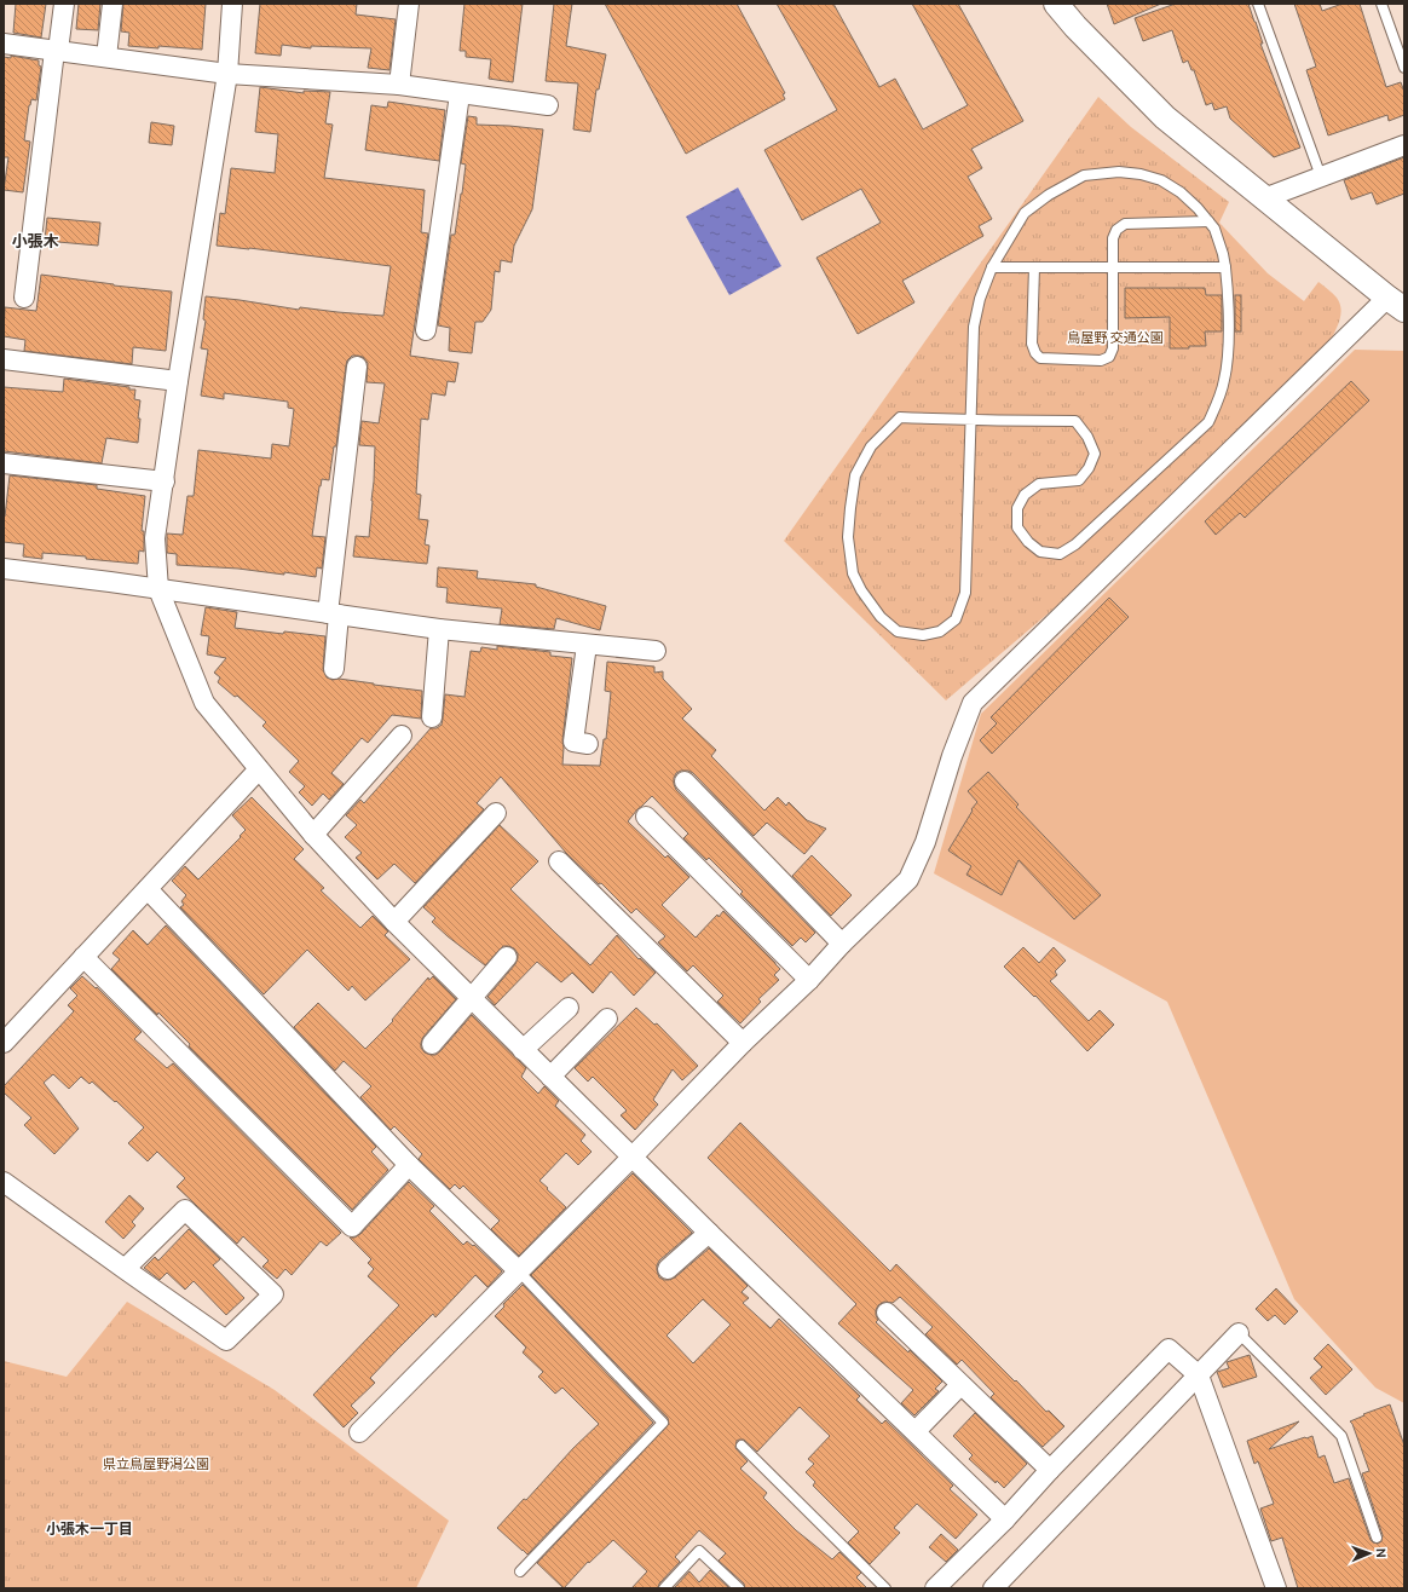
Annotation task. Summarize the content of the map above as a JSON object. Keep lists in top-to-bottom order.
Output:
{
  "districts": ["小張木", "小張木一丁目"],
  "parks": ["鳥屋野 交通公園", "県立鳥屋野潟公園"],
  "north": "right"
}
